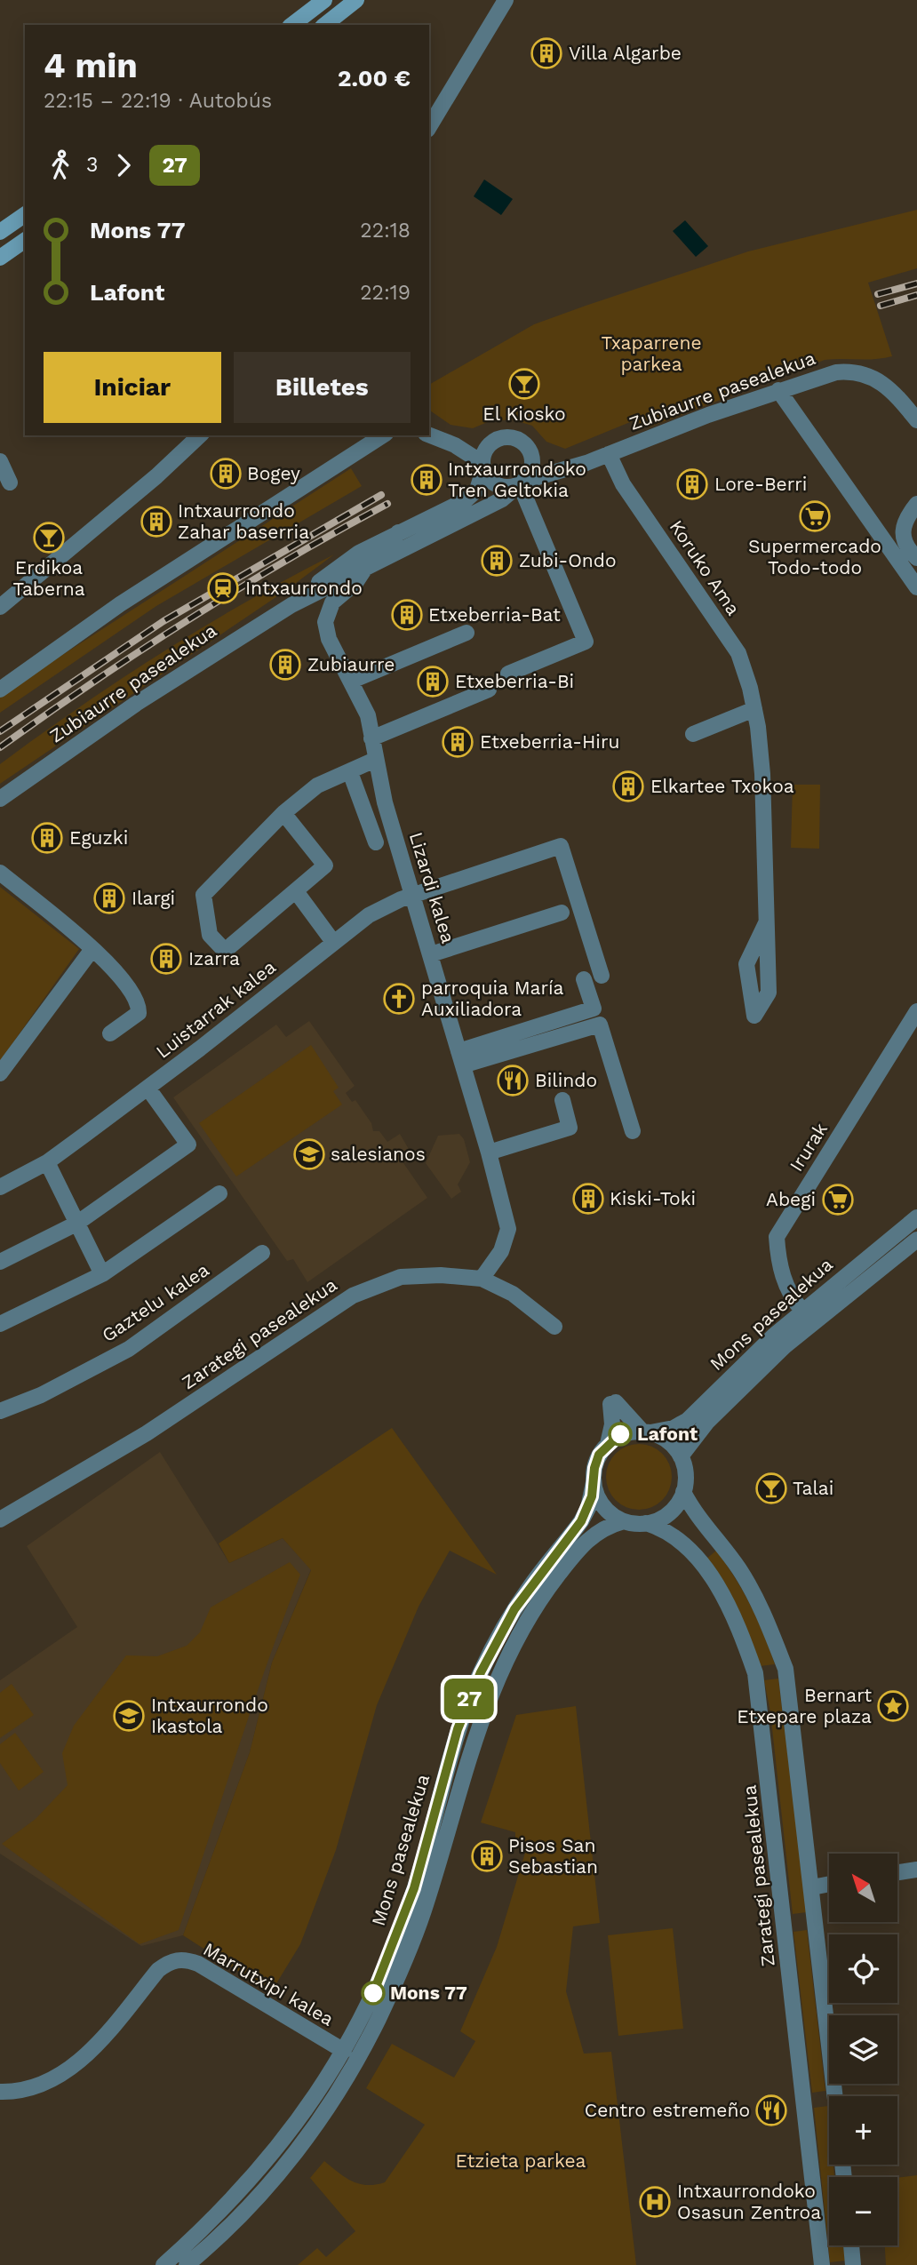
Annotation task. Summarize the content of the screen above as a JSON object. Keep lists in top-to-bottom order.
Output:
{
  "streets": {
    "street": [
      "Zubiaurre pasealekua",
      "Koruko Ama",
      "Lizardi kalea",
      "Luistarrak kalea",
      "Irurak",
      "Gaztelu kalea",
      "Mons pasealekua",
      "Zarategi pasealekua",
      "Marrutxipi kalea"
    ]
  },
  "crossings": [
    ["Zubiaurre pasealekua", "Koruko Ama"],
    ["Zubiaurre pasealekua", "Lizardi kalea"],
    ["Lizardi kalea", "Luistarrak kalea"],
    ["Lizardi kalea", "Zarategi pasealekua"],
    ["Irurak", "Mons pasealekua"],
    ["Mons pasealekua", "Zarategi pasealekua"],
    ["Mons pasealekua", "Marrutxipi kalea"]
  ],
  "parks": ["Txaparrene parkea", "Etzieta parkea"],
  "places": {
    "building": [
      "Villa Algarbe",
      "Bogey",
      "Intxaurrondoko Tren Geltokia",
      "Lore-Berri",
      "Intxaurrondo Zahar baserria",
      "Zubi-Ondo",
      "Etxeberria-Bat",
      "Zubiaurre",
      "Etxeberria-Bi",
      "Etxeberria-Hiru",
      "Elkartee Txokoa",
      "Eguzki",
      "Ilargi",
      "Izarra",
      "Kiski-Toki",
      "Pisos San Sebastian"
    ],
    "bar": ["El Kiosko", "Erdikoa Taberna", "Talai"],
    "supermarket": ["Supermercado Todo-todo", "Abegi"],
    "station": ["Intxaurrondo"],
    "church": ["parroquia María Auxiliadora"],
    "restaurant": ["Bilindo", "Centro estremeño"],
    "school or university": ["salesianos", "Intxaurrondo Ikastola"],
    "other": ["Lafont", "Mons 77"],
    "place": ["Bernart Etxepare plaza"],
    "hospital": ["Intxaurrondoko Osasun Zentroa"]
  },
  "lines": ["bus line 27"],
  "north": "top left",
  "page": {
    "on_map": "27",
    "heading": ["4 min", "22:15 – 22:19 · Autobús", "2.00 €"],
    "legs": ["3", "27"],
    "list": [
      {
        "name": "Mons 77",
        "value": "22:18"
      },
      {
        "name": "Lafont",
        "value": "22:19"
      }
    ],
    "buttons": ["Iniciar", "Billetes"],
    "map_buttons": ["+", "−"]
  }
}
